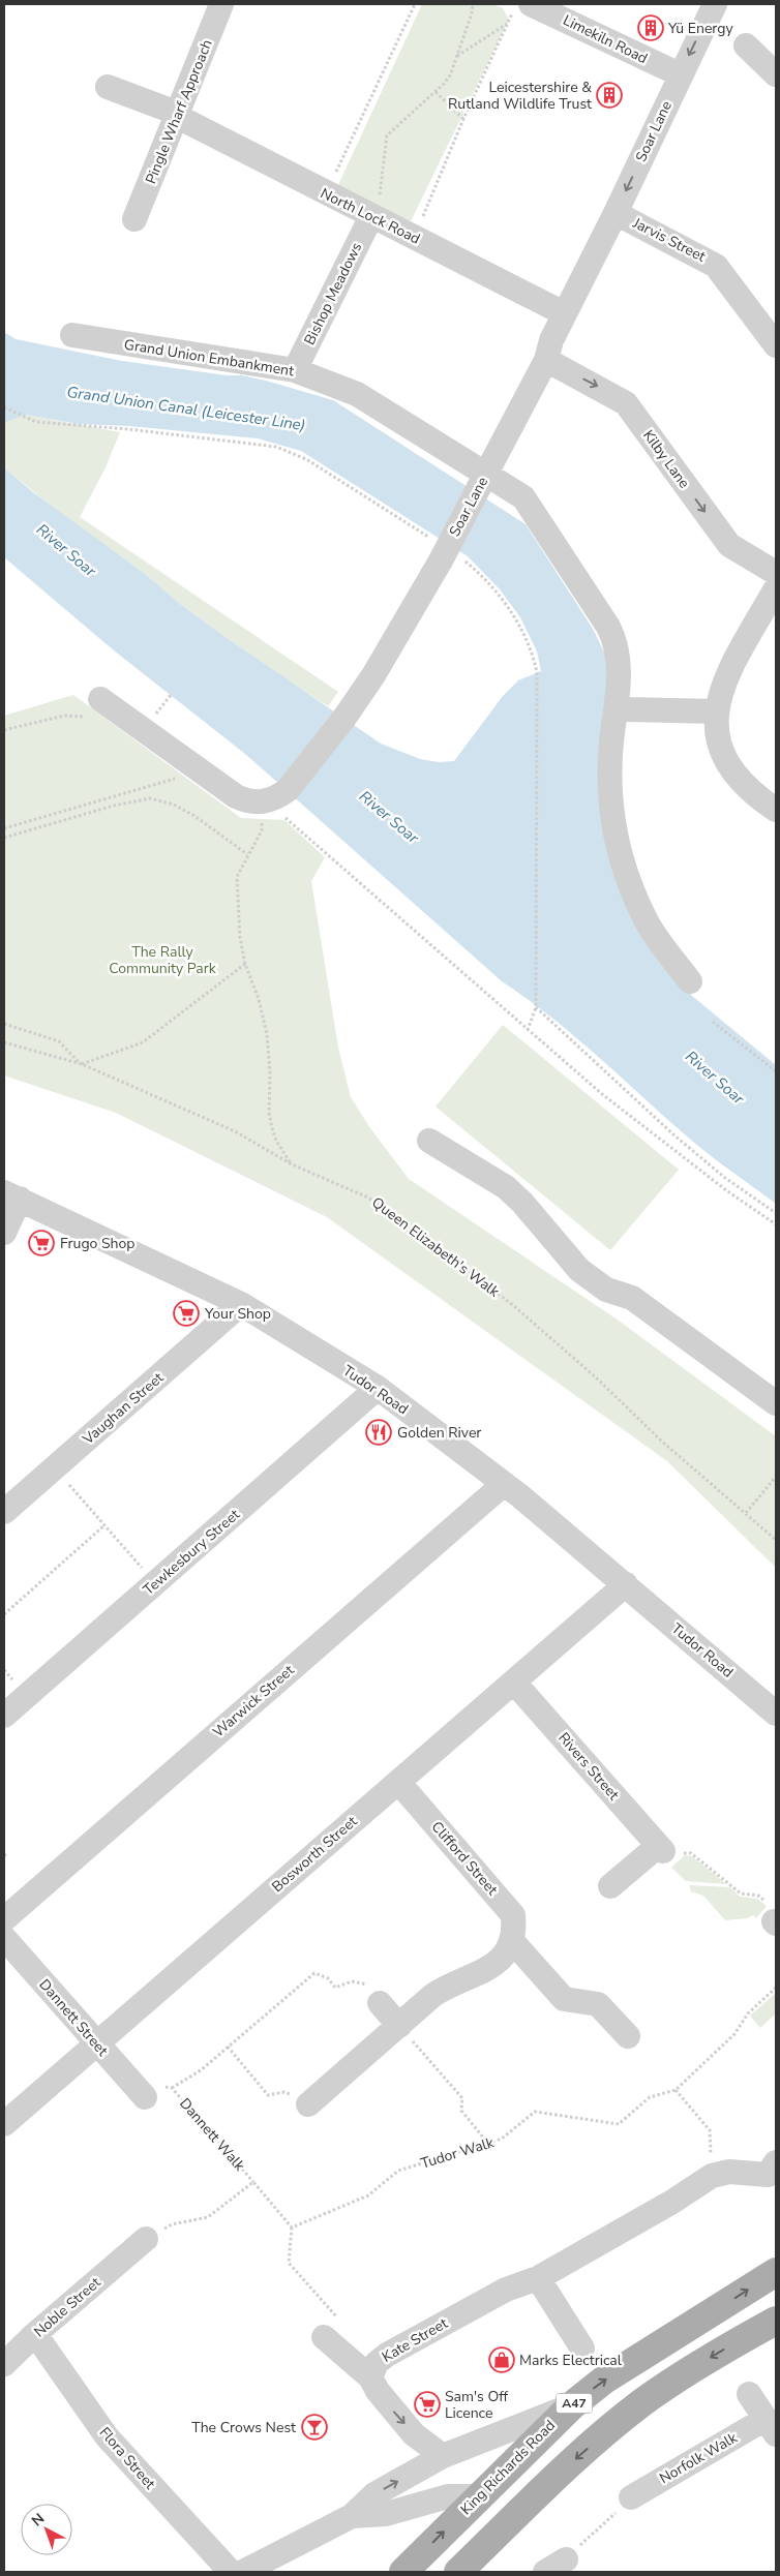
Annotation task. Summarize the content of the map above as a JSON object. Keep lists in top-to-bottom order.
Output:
{
  "streets": {
    "main road": ["A47", "King Richards Road"],
    "street": [
      "Limekiln Road",
      "Pingle Wharf Approach",
      "Soar Lane",
      "North Lock Road",
      "Jarvis Street",
      "Bishop Meadows",
      "Grand Union Embankment",
      "Kilby Lane",
      "Tudor Road",
      "Vaughan Street",
      "Tewkesbury Street",
      "Warwick Street",
      "Rivers Street",
      "Bosworth Street",
      "Clifford Street",
      "Dannett Street",
      "Noble Street",
      "Kate Street",
      "Flora Street",
      "Norfolk Walk"
    ],
    "path": ["Queen Elizabeth's Walk", "Dannett Walk", "Tudor Walk"]
  },
  "crossings": [
    ["Limekiln Road", "Soar Lane"],
    ["Pingle Wharf Approach", "North Lock Road"],
    ["Soar Lane", "North Lock Road"],
    ["Soar Lane", "Jarvis Street"],
    ["Soar Lane", "Grand Union Embankment"],
    ["Soar Lane", "Kilby Lane"],
    ["North Lock Road", "Bishop Meadows"],
    ["Bishop Meadows", "Grand Union Embankment"],
    ["Tudor Road", "Vaughan Street"],
    ["Tudor Road", "Tewkesbury Street"],
    ["Tudor Road", "Warwick Street"],
    ["Tudor Road", "Bosworth Street"],
    ["Rivers Street", "Bosworth Street"],
    ["Bosworth Street", "Clifford Street"],
    ["Bosworth Street", "Dannett Street"],
    ["Dannett Street", "Dannett Walk"],
    ["Noble Street", "Flora Street"]
  ],
  "one_way": ["Kilby Lane"],
  "water": ["Grand Union Canal (Leicester Line)", "River Soar"],
  "parks": ["The Rally Community Park"],
  "places": {
    "building": ["Yü Energy", "Leicestershire & Rutland Wildlife Trust"],
    "supermarket": ["Frugo Shop", "Your Shop", "Sam's Off Licence"],
    "restaurant": ["Golden River"],
    "shop": ["Marks Electrical"],
    "bar": ["The Crows Nest"]
  },
  "north": "top left"
}
